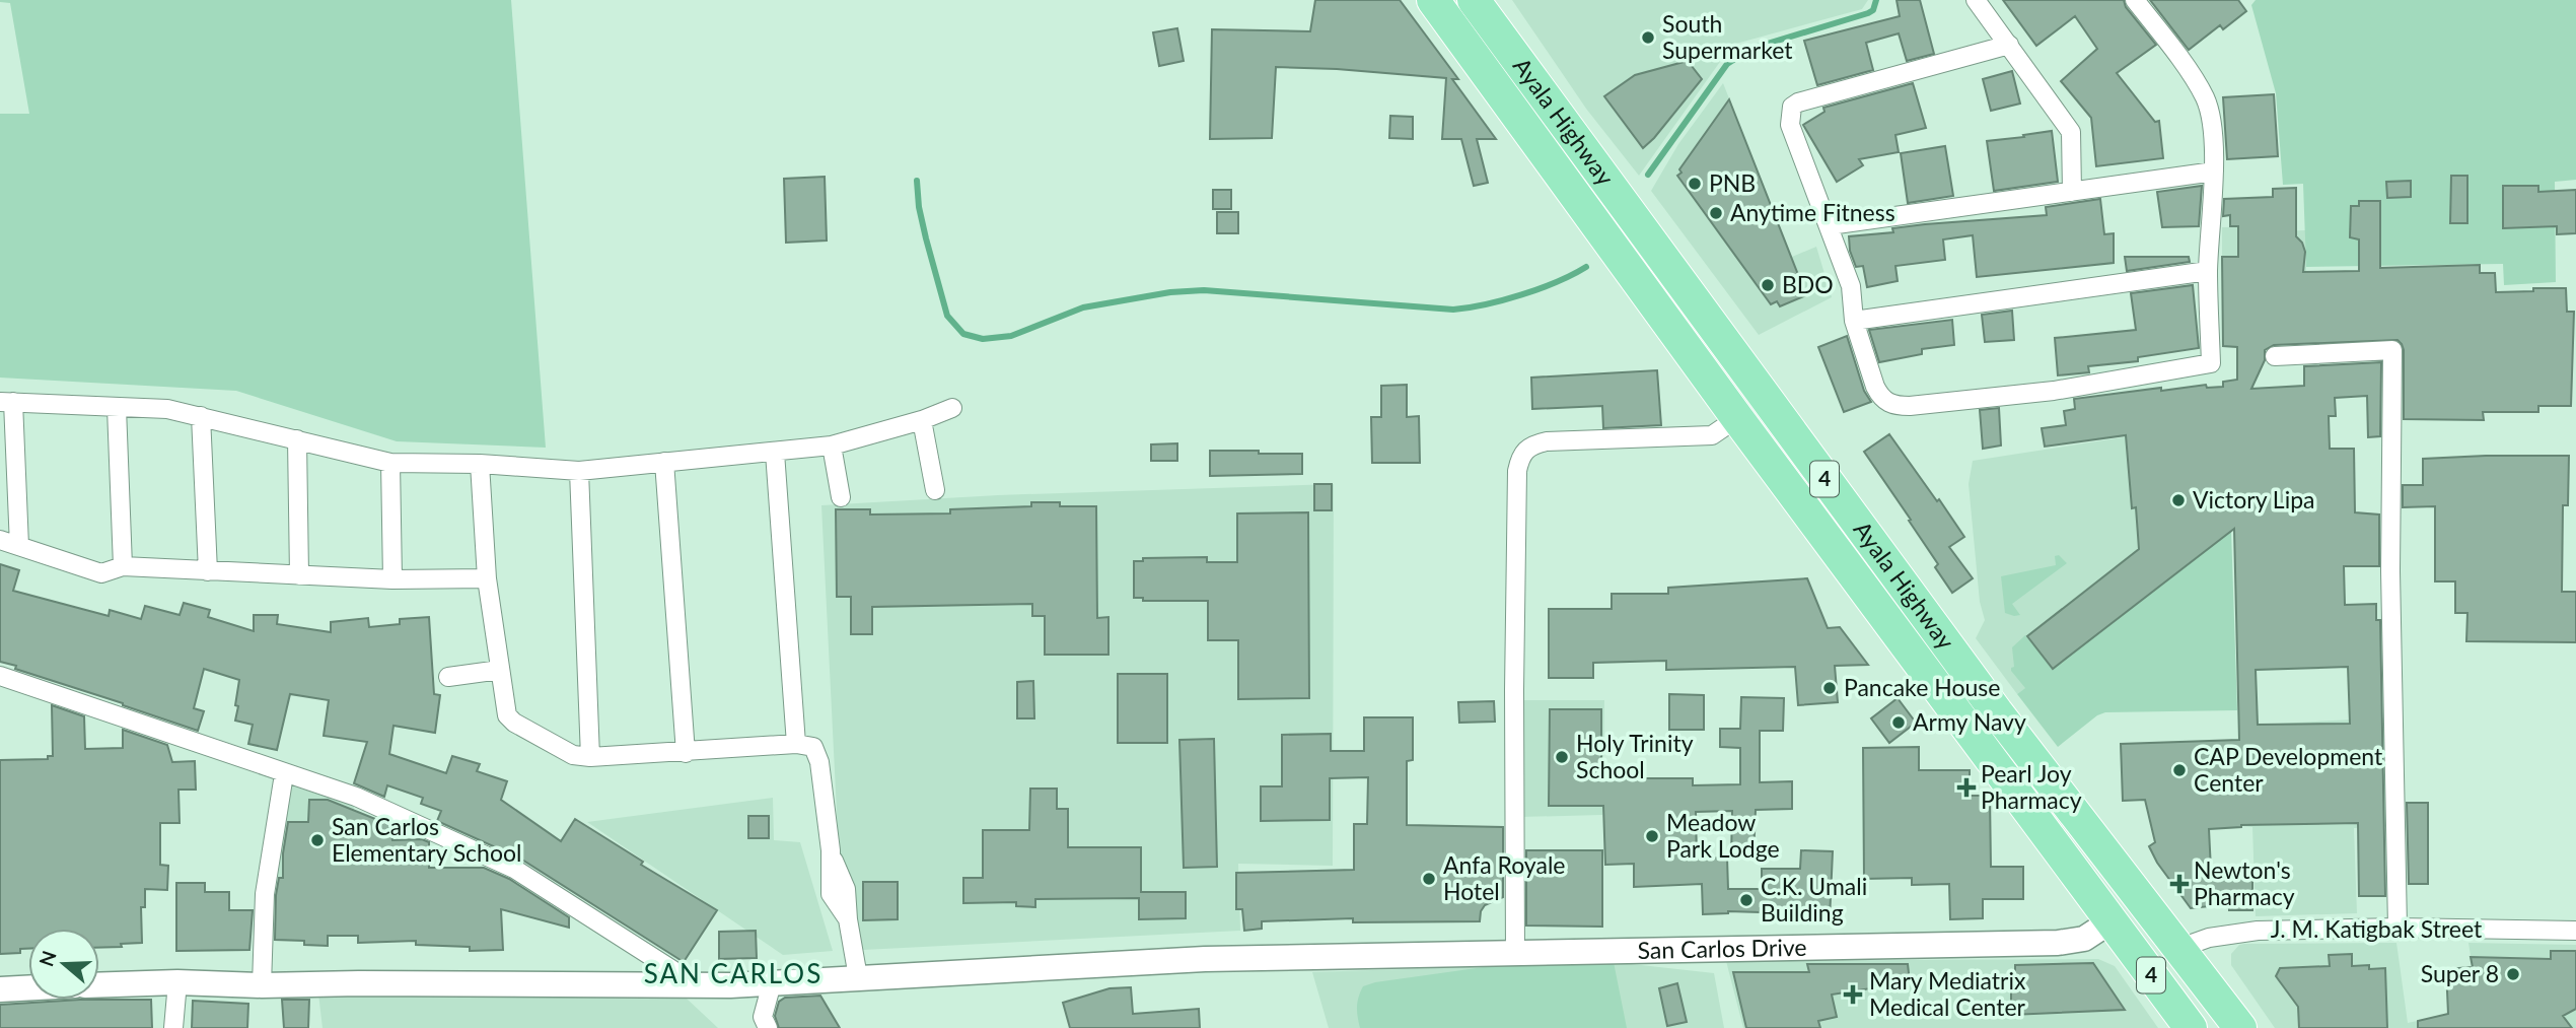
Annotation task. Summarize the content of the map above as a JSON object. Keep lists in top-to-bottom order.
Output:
{
  "streets": {
    "highway": ["Ayala Highway", "4"],
    "street": ["J. M. Katigbak Street", "San Carlos Drive"]
  },
  "crossings": [
    ["Ayala Highway", "J. M. Katigbak Street"],
    ["Ayala Highway", "San Carlos Drive"]
  ],
  "districts": ["SAN CARLOS"],
  "places": {
    "other": [
      "South Supermarket",
      "PNB",
      "Anytime Fitness",
      "BDO",
      "Victory Lipa",
      "Pancake House",
      "Army Navy",
      "Holy Trinity School",
      "CAP Development Center",
      "Meadow Park Lodge",
      "San Carlos Elementary School",
      "Anfa Royale Hotel",
      "C.K. Umali Building",
      "Super 8"
    ],
    "health": ["Pearl Joy Pharmacy", "Newton's Pharmacy", "Mary Mediatrix Medical Center"]
  },
  "north": "left"
}
